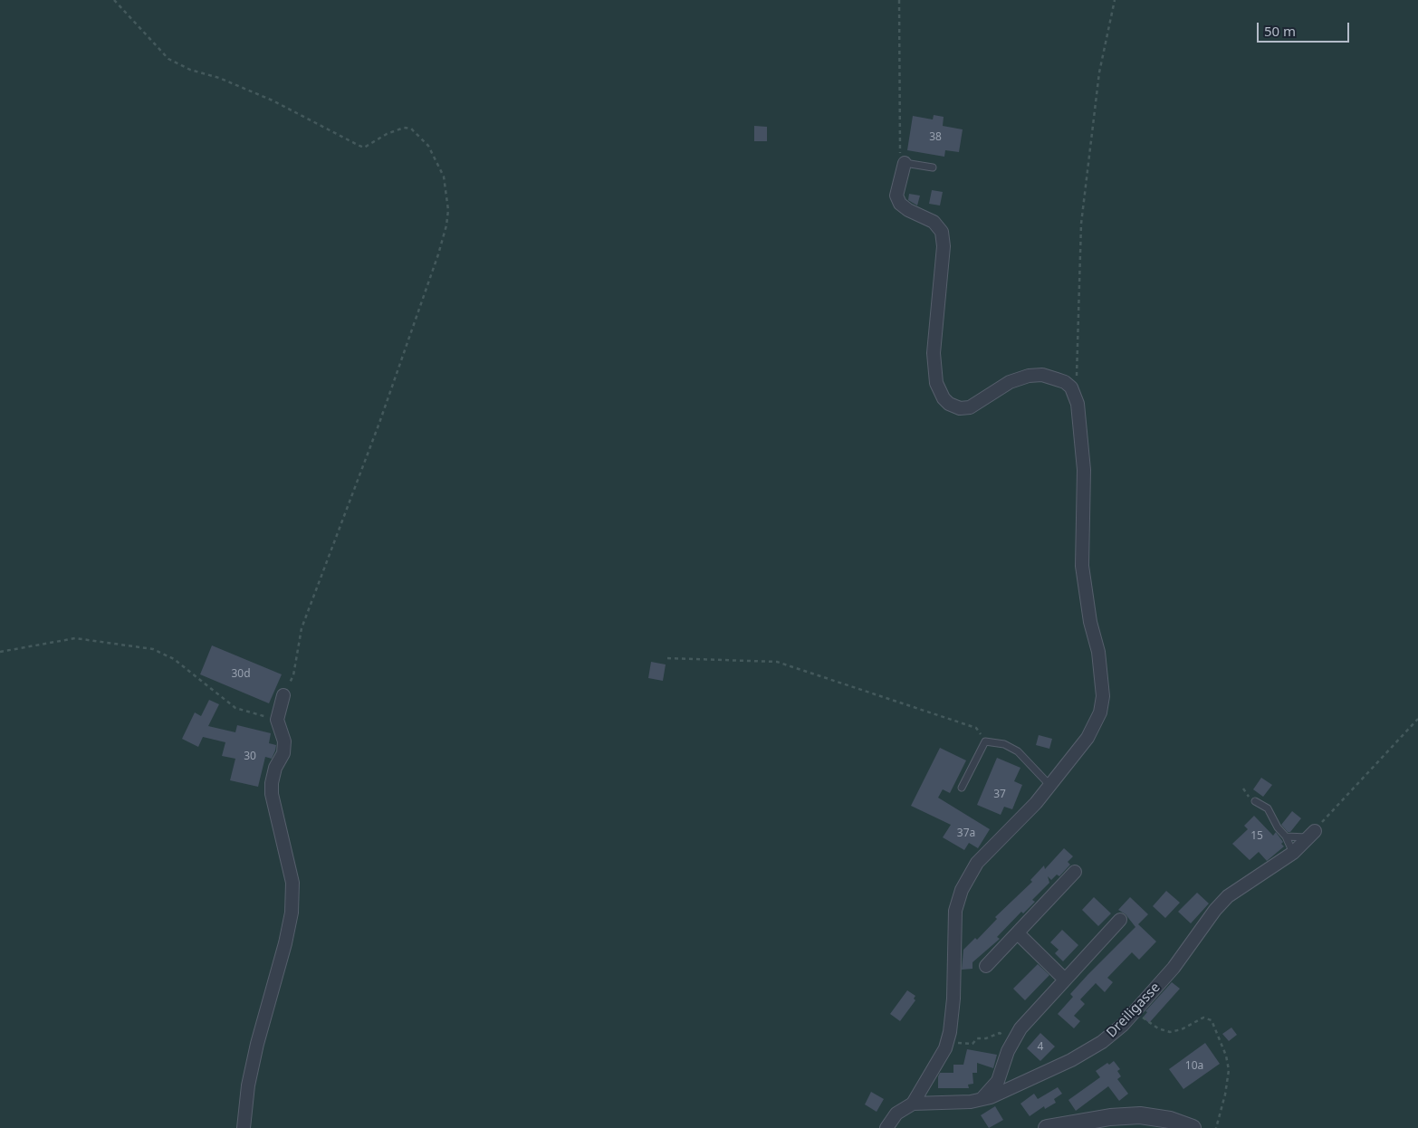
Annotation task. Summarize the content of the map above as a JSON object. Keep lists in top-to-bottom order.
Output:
{
  "streets": {
    "street": ["Dreiligasse"]
  },
  "house_numbers": [
    "38",
    "30d",
    "30",
    "37",
    "37a",
    "15",
    "4",
    "10a"
  ],
  "scale_bar": "50 m"
}
